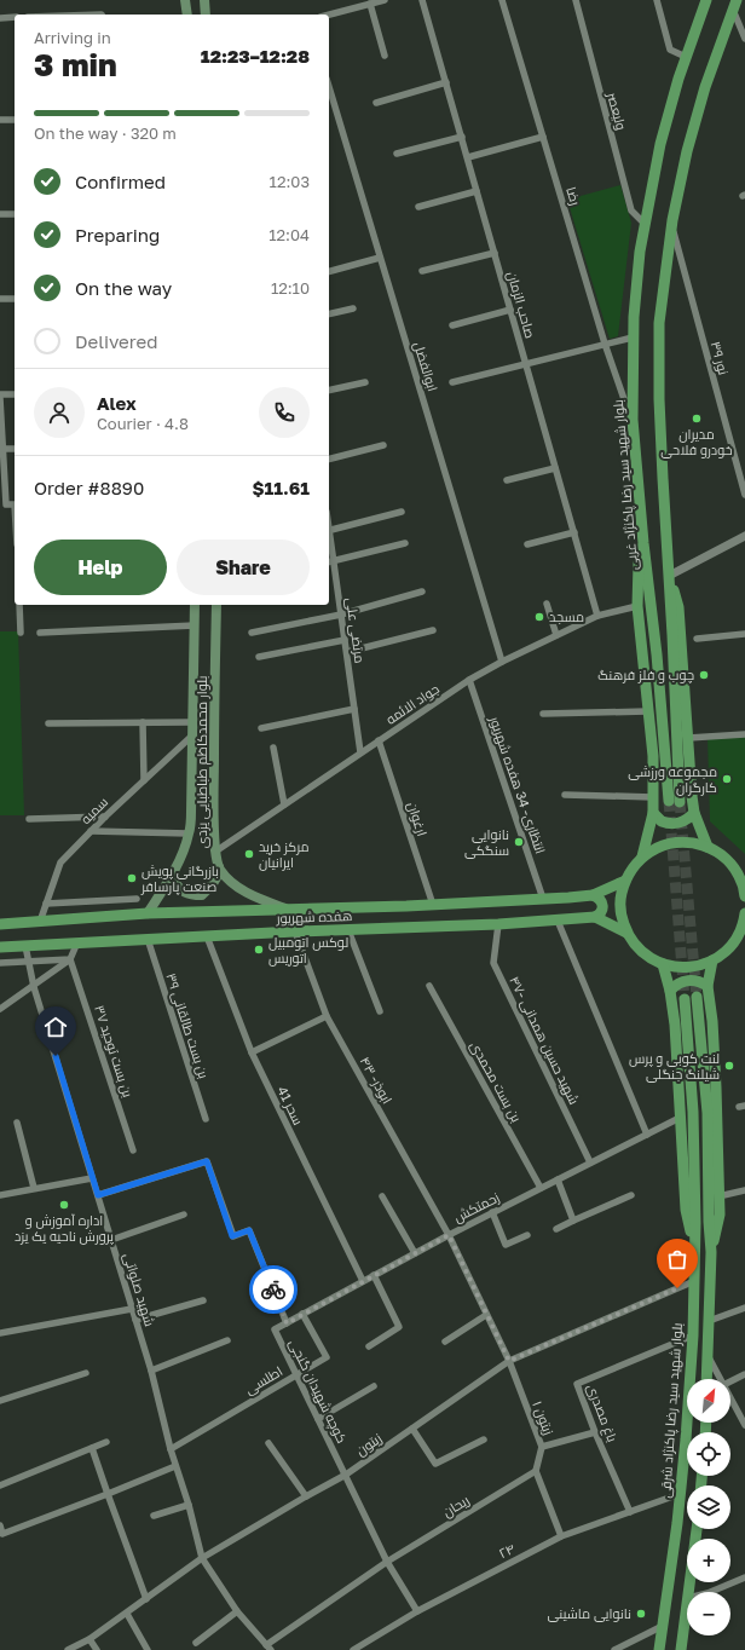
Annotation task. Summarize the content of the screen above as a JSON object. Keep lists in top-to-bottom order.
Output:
{
  "streets": {
    "main road": [
      "بلوار شهید سید رضا پاکنژاد غربی",
      "بلوار محمدکاظم طباطبایی یزدی",
      "هفده شهریور",
      "بلوار شهید سید رضا پاکنژاد شرقی"
    ],
    "street": [
      "ولیعصر",
      "رضا",
      "صاحب الزمان",
      "نور ۳۹",
      "ابوالفضل",
      "مرتضی علی",
      "جواد الائمه",
      "انتظاری- 34 هفده شهریور",
      "سمیه",
      "ارغوان",
      "بن‌ بست طالقانی ۳۹",
      "شهید حسین همدانی -۴۷",
      "بن بست توحید ۳۷",
      "ابوذر- ۴۳",
      "بن بست محمدی",
      "سحر 41",
      "زحمتکش",
      "شهید صلواتی",
      "اطلسی",
      "کوچه شهیدان گنجی",
      "باغ مصدری",
      "زیتون ۱",
      "زیتون",
      "ریحان",
      "۲۴"
    ]
  },
  "crossings": [
    ["ولیعصر", "بلوار شهید سید رضا پاکنژاد غربی"],
    ["صاحب الزمان", "جواد الائمه"],
    ["ابوالفضل", "جواد الائمه"],
    ["مرتضی علی", "جواد الائمه"],
    ["جواد الائمه", "بلوار محمدکاظم طباطبایی یزدی"],
    ["جواد الائمه", "انتظاری- 34 هفده شهریور"],
    ["جواد الائمه", "ارغوان"],
    ["بلوار محمدکاظم طباطبایی یزدی", "سمیه"],
    ["بلوار محمدکاظم طباطبایی یزدی", "هفده شهریور"],
    ["انتظاری- 34 هفده شهریور", "هفده شهریور"],
    ["سمیه", "هفده شهریور"],
    ["ارغوان", "هفده شهریور"],
    ["هفده شهریور", "بن‌ بست طالقانی ۳۹"],
    ["هفده شهریور", "شهید حسین همدانی -۴۷"],
    ["هفده شهریور", "ابوذر- ۴۳"],
    ["هفده شهریور", "سحر 41"],
    ["هفده شهریور", "شهید صلواتی"],
    ["شهید حسین همدانی -۴۷", "زحمتکش"],
    ["ابوذر- ۴۳", "زحمتکش"],
    ["ابوذر- ۴۳", "زیتون ۱"],
    ["بن بست محمدی", "زحمتکش"],
    ["سحر 41", "زحمتکش"],
    ["زحمتکش", "اطلسی"],
    ["زحمتکش", "کوچه شهیدان گنجی"],
    ["شهید صلواتی", "اطلسی"],
    ["شهید صلواتی", "زیتون"],
    ["شهید صلواتی", "ریحان"],
    ["اطلسی", "کوچه شهیدان گنجی"],
    ["کوچه شهیدان گنجی", "زیتون"],
    ["کوچه شهیدان گنجی", "ریحان"],
    ["کوچه شهیدان گنجی", "۲۴"],
    ["بلوار شهید سید رضا پاکنژاد شرقی", "باغ مصدری"],
    ["بلوار شهید سید رضا پاکنژاد شرقی", "زیتون"],
    ["بلوار شهید سید رضا پاکنژاد شرقی", "۲۴"],
    ["باغ مصدری", "۲۴"],
    ["زیتون ۱", "زیتون"],
    ["زیتون ۱", "ریحان"]
  ],
  "places": [
    "مدیران خودرو فلاحی",
    "مسجد",
    "چوب و فلز فرهنگ",
    "مجموعه ورزشی کارگران",
    "نانوایی سنگکی",
    "مرکز خرید ایرانیان",
    "بازرگانی پویش صنعت پارسافر",
    "لوکس اتومبیل اتوریس",
    "لنت کوبی و پرس شیلنگ‌ جنگلی",
    "اداره آموزش و پرورش ناحیه یک یزد",
    "نانوایی ماشینی"
  ],
  "north": "top right",
  "page": {
    "heading": ["3 min", "Arriving in", "12:23–12:28"],
    "panel": [
      "Alex",
      "Courier · 4.8",
      "Order #8890",
      "$11.61"
    ],
    "bar": "On the way · 320 m",
    "list": [
      ["Confirmed", "12:03"],
      ["Preparing", "12:04"],
      ["On the way", "12:10"],
      "Delivered"
    ],
    "buttons": ["Help", "Share"],
    "map_buttons": ["+", "−"]
  }
}
